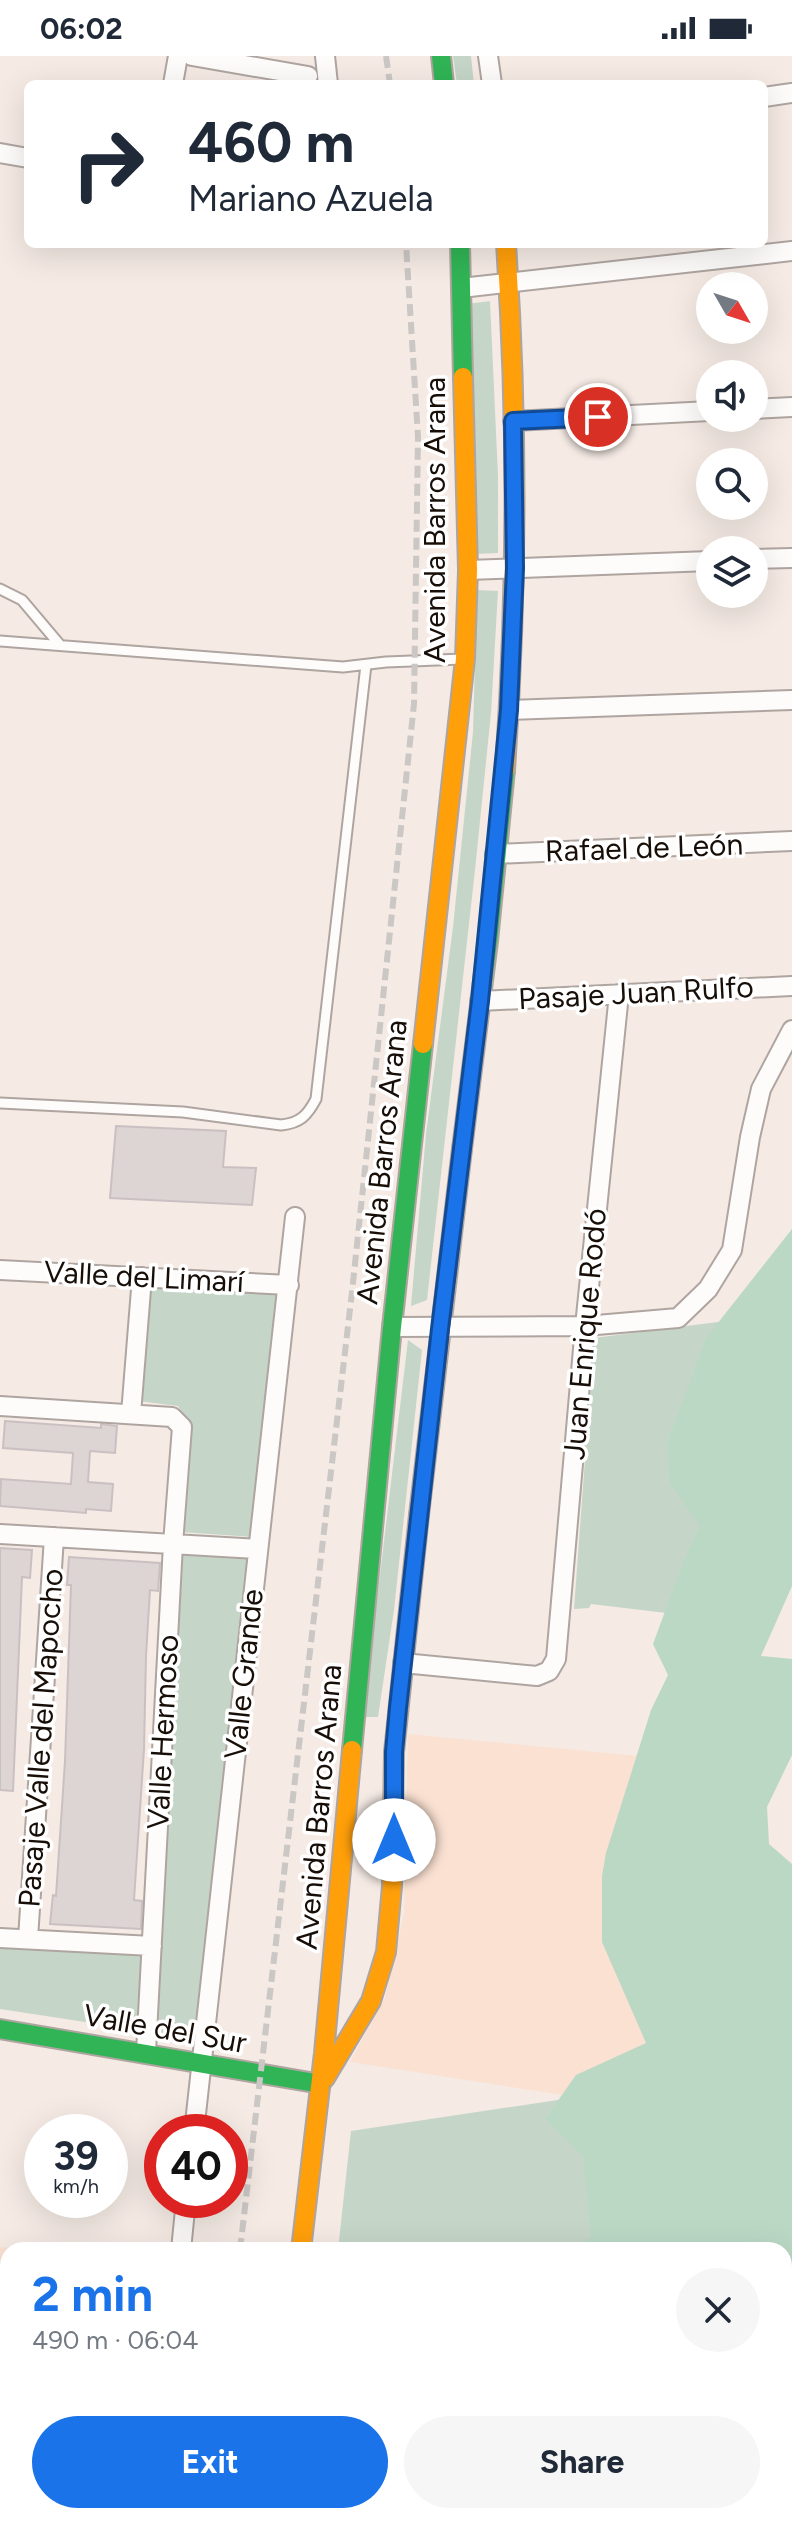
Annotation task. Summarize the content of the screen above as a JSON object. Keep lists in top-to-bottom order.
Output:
{
  "streets": {
    "street": [
      "Avenida Barros Arana",
      "Rafael de León",
      "Pasaje Juan Rulfo",
      "Valle del Limarí",
      "Juan Enrique Rodó",
      "Valle Grande",
      "Valle Hermoso",
      "Pasaje Valle del Mapocho",
      "Valle del Sur"
    ]
  },
  "crossings": [
    ["Avenida Barros Arana", "Rafael de León"],
    ["Avenida Barros Arana", "Pasaje Juan Rulfo"],
    ["Avenida Barros Arana", "Juan Enrique Rodó"],
    ["Avenida Barros Arana", "Valle del Sur"],
    ["Pasaje Juan Rulfo", "Juan Enrique Rodó"],
    ["Valle del Limarí", "Valle Grande"],
    ["Valle Grande", "Valle del Sur"],
    ["Valle Hermoso", "Valle del Sur"]
  ],
  "north": "bottom right",
  "page": {
    "status": "06:02",
    "turn": ["460 m", "Mariano Azuela"],
    "speed": "39 km/h",
    "limit": "40",
    "heading": ["2 min", "490 m · 06:04"],
    "buttons": ["Exit", "Share"]
  }
}
